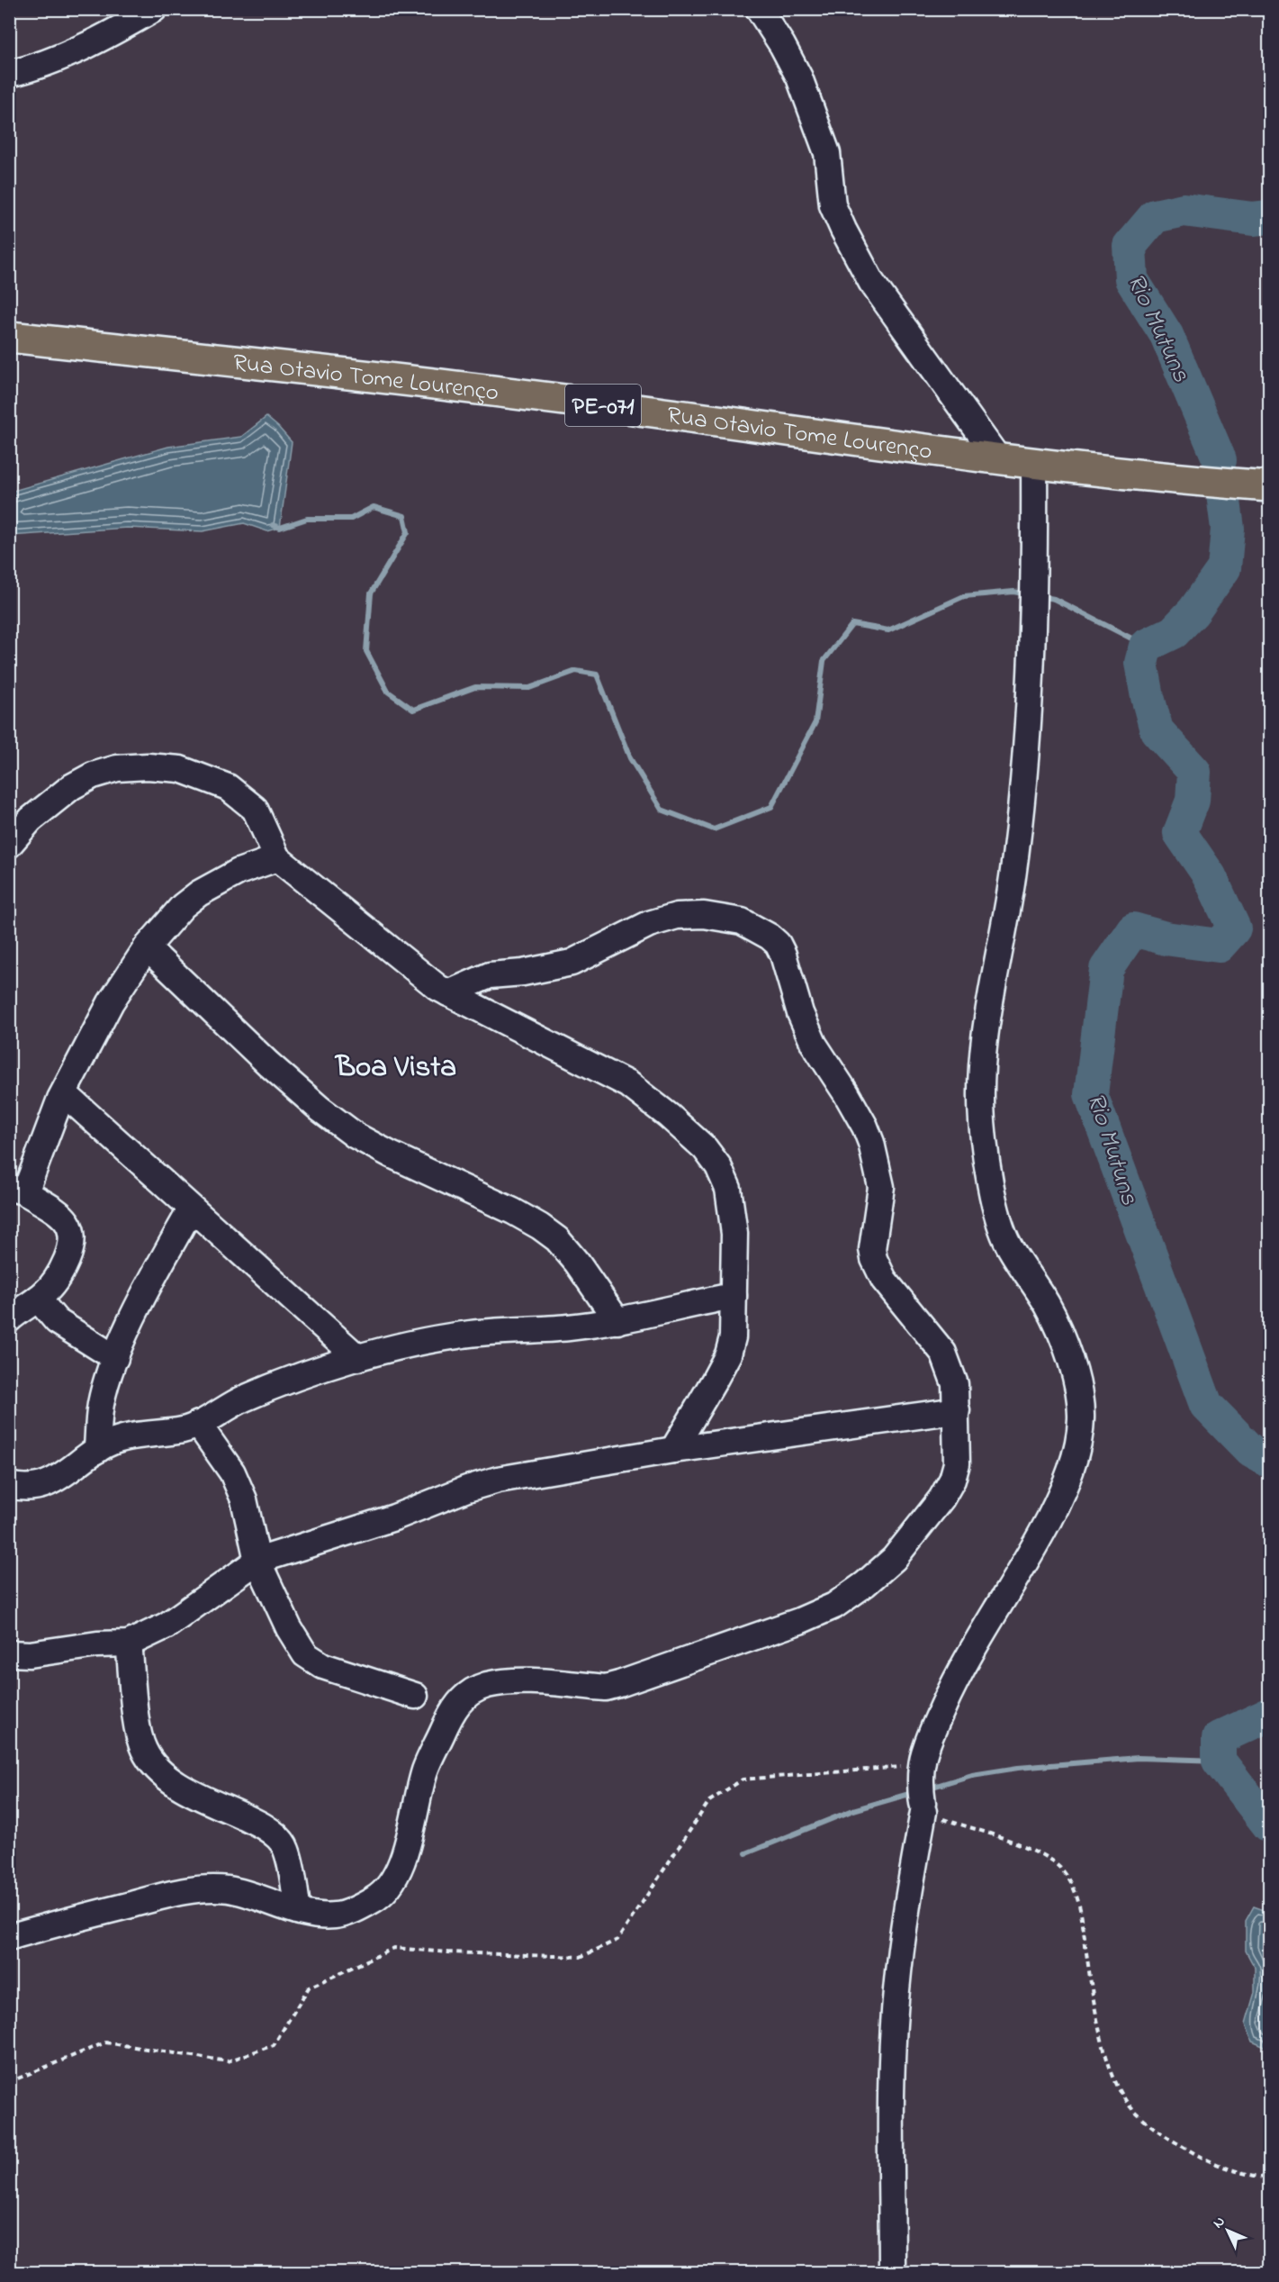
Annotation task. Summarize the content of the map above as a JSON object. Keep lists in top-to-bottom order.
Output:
{
  "streets": {
    "main road": ["Rua Otavio Tome Lourenço", "PE-071"]
  },
  "districts": ["Boa Vista"],
  "water": ["Rio Mutuns"],
  "north": "top left"
}
